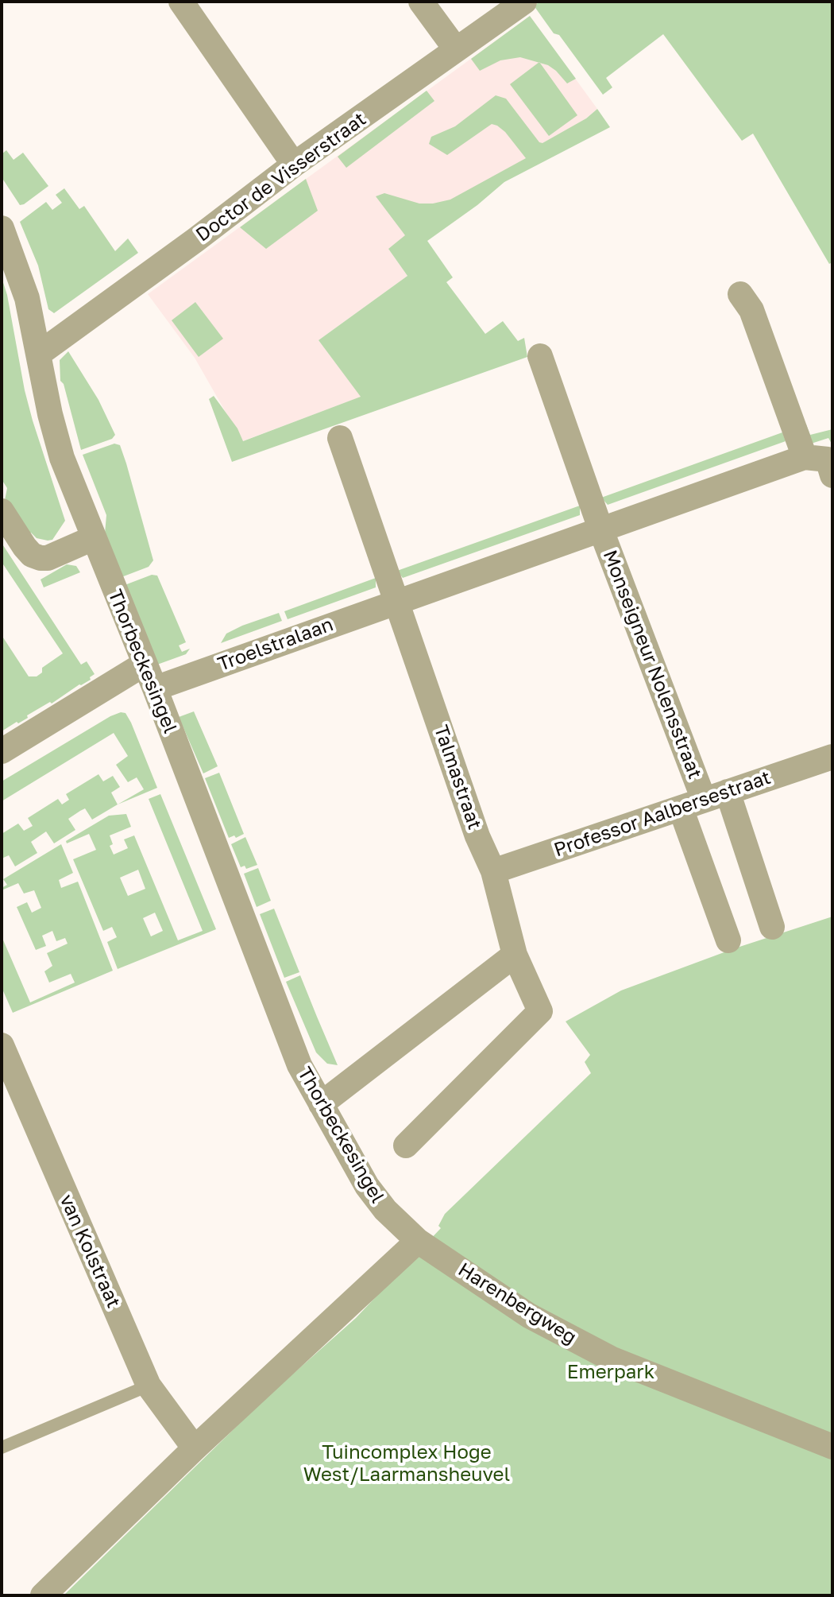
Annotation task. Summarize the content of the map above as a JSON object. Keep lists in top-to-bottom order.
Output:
{
  "streets": {
    "street": [
      "Doctor de Visserstraat",
      "Troelstralaan",
      "Thorbeckesingel",
      "Monseigneur Nolensstraat",
      "Talmastraat",
      "Professor Aalbersestraat",
      "van Kolstraat",
      "Harenbergweg"
    ]
  },
  "crossings": [
    ["Doctor de Visserstraat", "Thorbeckesingel"],
    ["Troelstralaan", "Thorbeckesingel"],
    ["Troelstralaan", "Monseigneur Nolensstraat"],
    ["Troelstralaan", "Talmastraat"],
    ["Thorbeckesingel", "Harenbergweg"],
    ["Monseigneur Nolensstraat", "Professor Aalbersestraat"],
    ["Talmastraat", "Professor Aalbersestraat"]
  ],
  "parks": ["Emerpark", "Tuincomplex Hoge West/Laarmansheuvel"]
}
